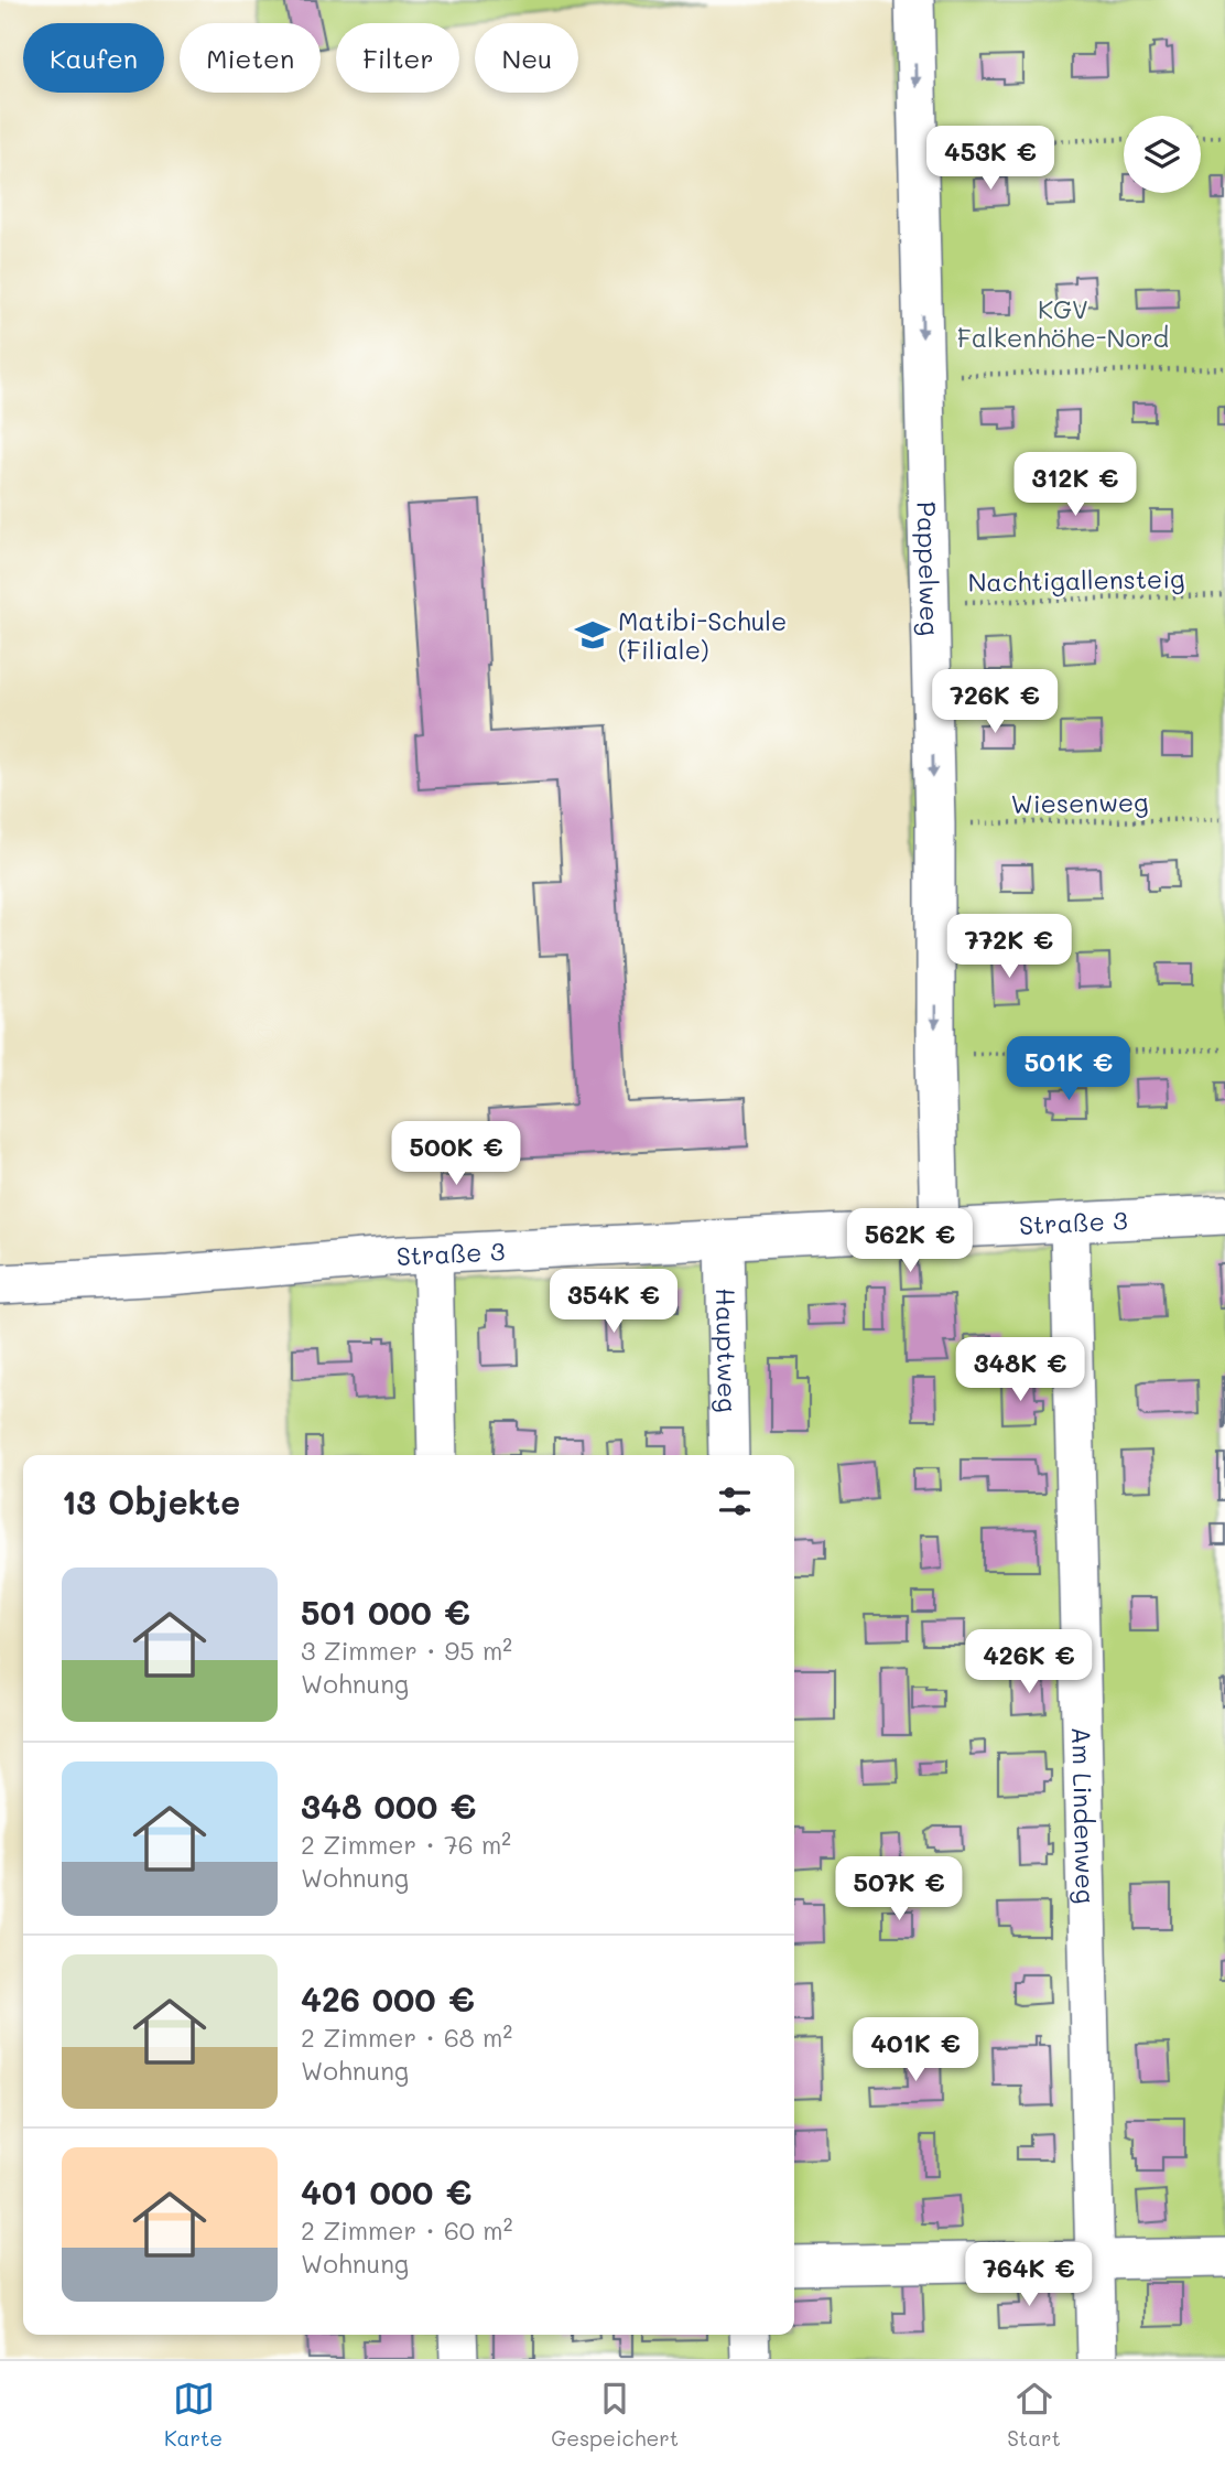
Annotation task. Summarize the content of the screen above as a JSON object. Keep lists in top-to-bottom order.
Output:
{
  "streets": {
    "street": [
      "Pappelweg",
      "Straße 3",
      "Hauptweg",
      "Am Lindenweg"
    ],
    "path": ["Nachtigallensteig", "Wiesenweg"]
  },
  "crossings": [
    ["Pappelweg", "Nachtigallensteig"],
    ["Pappelweg", "Wiesenweg"],
    ["Pappelweg", "Straße 3"],
    ["Straße 3", "Hauptweg"],
    ["Straße 3", "Am Lindenweg"]
  ],
  "one_way": ["Pappelweg"],
  "parks": ["KGV Falkenhöhe-Nord"],
  "places": {
    "school or university": ["Matibi-Schule (Filiale)"]
  },
  "page": {
    "chip": [
      "Kaufen",
      "Mieten",
      "Filter",
      "Neu"
    ],
    "price": [
      "453K €",
      "312K €",
      "726K €",
      "772K €",
      "501K €",
      "500K €",
      "562K €",
      "354K €",
      "348K €",
      "426K €",
      "507K €",
      "401K €",
      "764K €"
    ],
    "heading": "13 Objekte",
    "list": [
      {
        "name": "501 000 €",
        "note": "3 Zimmer · 95 m² · Wohnung"
      },
      {
        "name": "348 000 €",
        "note": "2 Zimmer · 76 m² · Wohnung"
      },
      {
        "name": "426 000 €",
        "note": "2 Zimmer · 68 m² · Wohnung"
      },
      {
        "name": "401 000 €",
        "note": "2 Zimmer · 60 m² · Wohnung"
      }
    ],
    "tabs": ["Karte", "Gespeichert", "Start"]
  }
}
